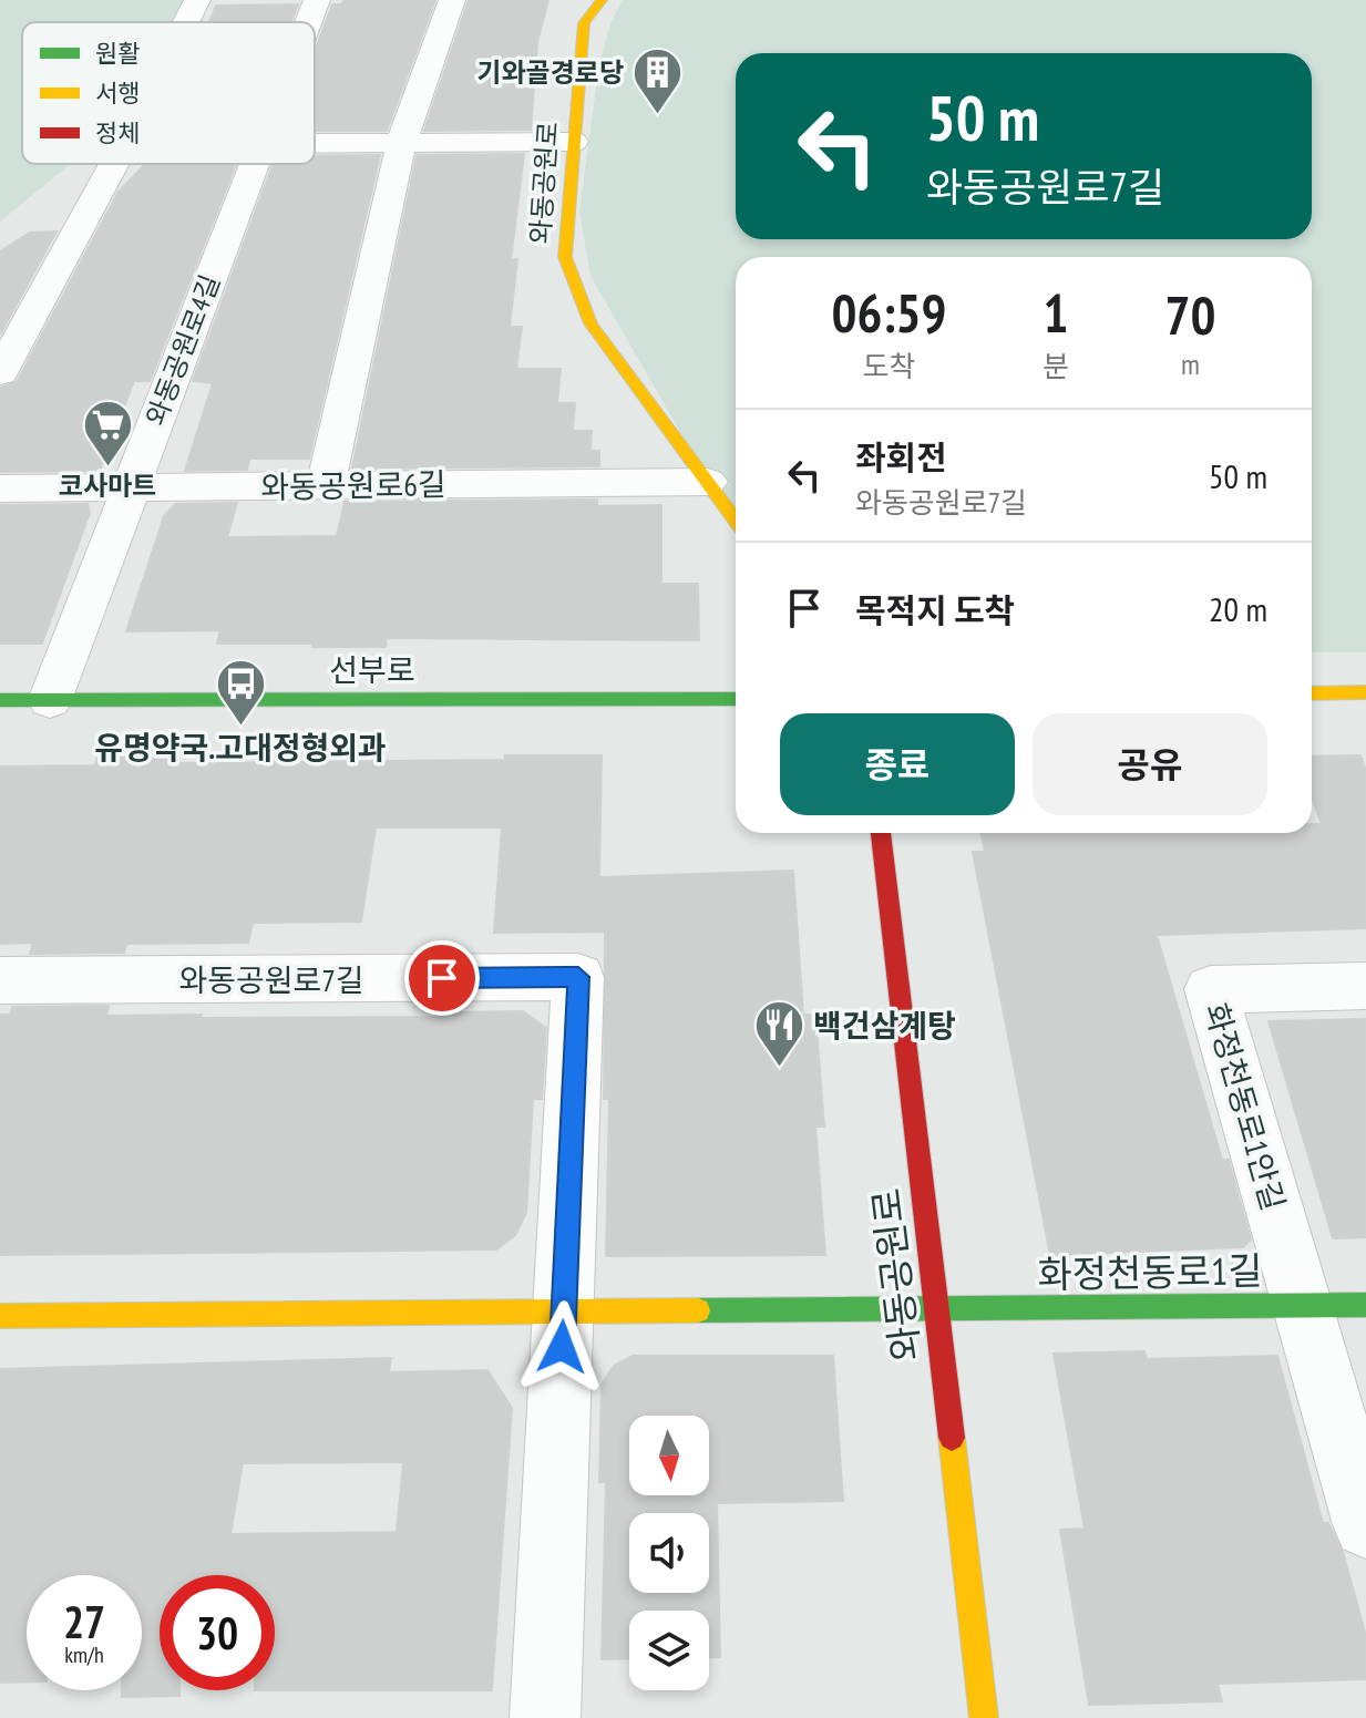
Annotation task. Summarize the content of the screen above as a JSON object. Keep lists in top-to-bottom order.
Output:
{
  "streets": {
    "street": [
      "와동공원로",
      "와동공원로4길",
      "와동공원로6길",
      "선부로",
      "와동공원로7길",
      "화정천동로1안길",
      "화정천동로1길"
    ]
  },
  "crossings": [
    ["와동공원로", "와동공원로6길"],
    ["와동공원로", "화정천동로1길"],
    ["와동공원로4길", "와동공원로6길"],
    ["와동공원로4길", "선부로"],
    ["화정천동로1안길", "화정천동로1길"]
  ],
  "places": {
    "building": ["기와골경로당"],
    "supermarket": ["코사마트"],
    "bus stop": ["유명약국.고대정형외과"],
    "restaurant": ["백건삼계탕"]
  },
  "legend": ["원활", "서행", "정체"],
  "north": "bottom",
  "page": {
    "turn": ["50 m", "와동공원로7길"],
    "eta": [
      "06:59",
      "도착",
      "1",
      "분",
      "70",
      "m"
    ],
    "list": [
      {
        "name": "좌회전",
        "note": "와동공원로7길",
        "value": "50 m"
      },
      {
        "name": "목적지 도착",
        "value": "20 m"
      }
    ],
    "buttons": ["종료", "공유"],
    "speed": "27 km/h",
    "limit": "30"
  }
}
